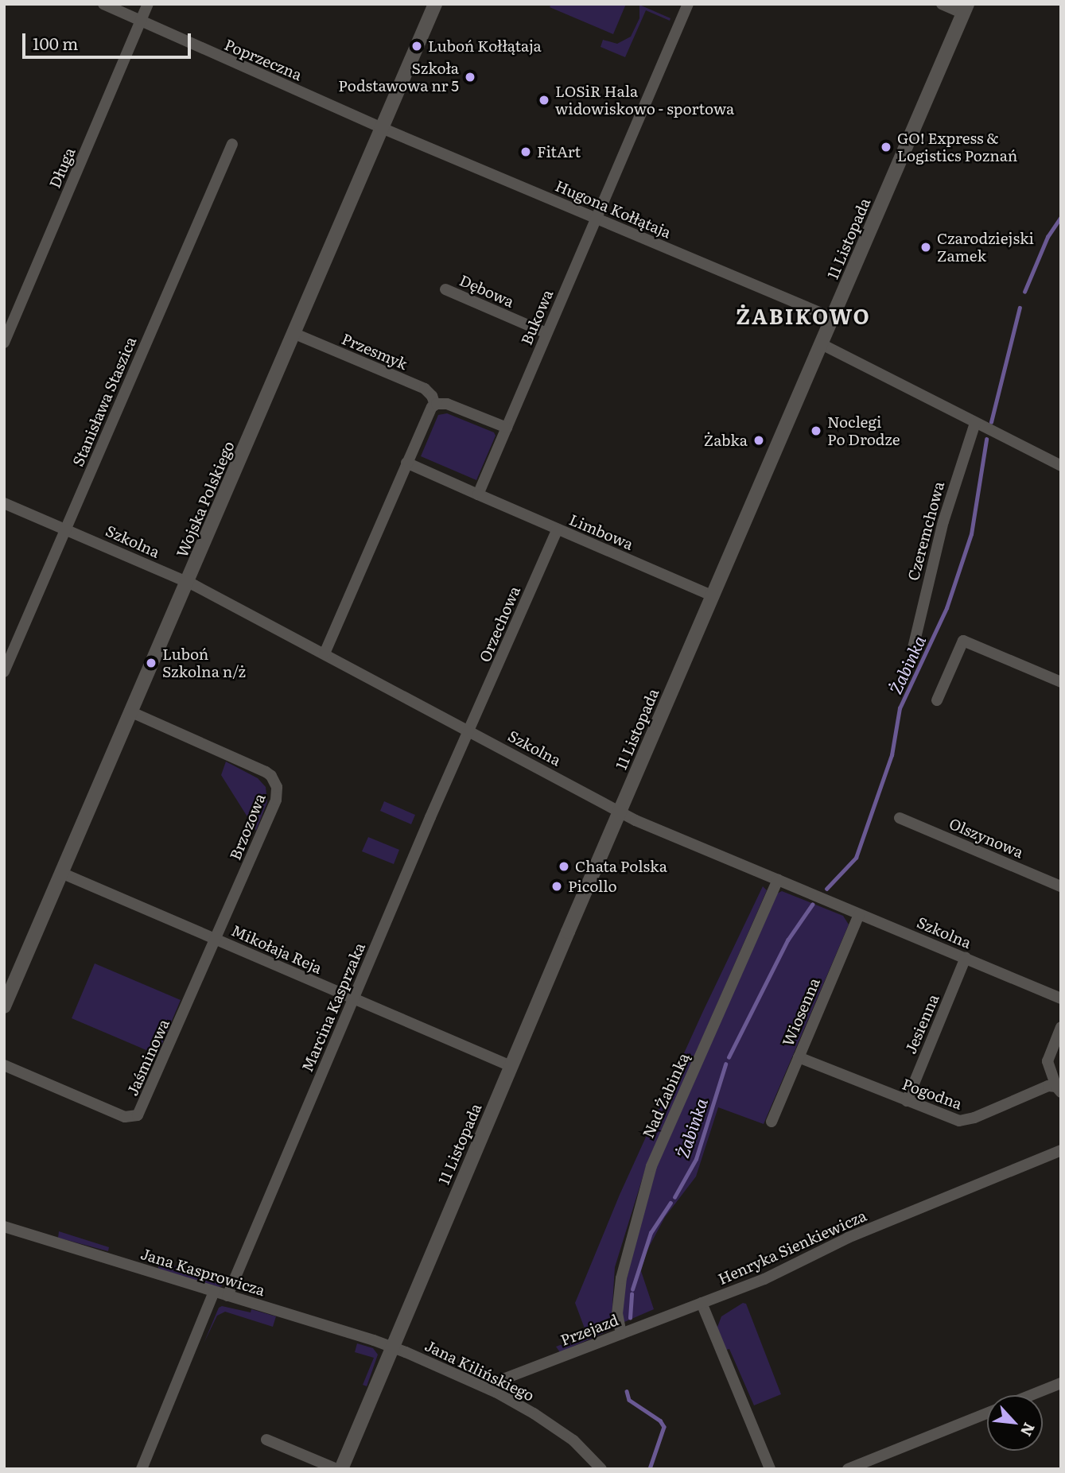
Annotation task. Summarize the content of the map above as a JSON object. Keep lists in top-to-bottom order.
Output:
{
  "streets": {
    "street": [
      "Poprzeczna",
      "Długa",
      "Hugona Kołłątaja",
      "11 Listopada",
      "Dębowa",
      "Bukowa",
      "Przesmyk",
      "Stanisława Staszica",
      "Wojska Polskiego",
      "Czeremchowa",
      "Limbowa",
      "Szkolna",
      "Orzechowa",
      "Brzozowa",
      "Olszynowa",
      "Mikołaja Reja",
      "Marcina Kasprzaka",
      "Wiosenna",
      "Jesienna",
      "Jaśminowa",
      "Pogodna",
      "Nad Żabinką",
      "Henryka Sienkiewicza",
      "Jana Kasprowicza",
      "Przejazd",
      "Jana Kilińskiego"
    ]
  },
  "crossings": [
    ["Poprzeczna", "Długa"],
    ["Poprzeczna", "Hugona Kołłątaja"],
    ["Poprzeczna", "Wojska Polskiego"],
    ["Hugona Kołłątaja", "11 Listopada"],
    ["Hugona Kołłątaja", "Bukowa"],
    ["Hugona Kołłątaja", "Wojska Polskiego"],
    ["11 Listopada", "Limbowa"],
    ["11 Listopada", "Szkolna"],
    ["11 Listopada", "Mikołaja Reja"],
    ["11 Listopada", "Jana Kasprowicza"],
    ["11 Listopada", "Jana Kilińskiego"],
    ["Dębowa", "Bukowa"],
    ["Bukowa", "Limbowa"],
    ["Przesmyk", "Wojska Polskiego"],
    ["Stanisława Staszica", "Szkolna"],
    ["Wojska Polskiego", "Szkolna"],
    ["Wojska Polskiego", "Brzozowa"],
    ["Wojska Polskiego", "Mikołaja Reja"],
    ["Limbowa", "Orzechowa"],
    ["Szkolna", "Orzechowa"],
    ["Szkolna", "Marcina Kasprzaka"],
    ["Szkolna", "Wiosenna"],
    ["Szkolna", "Jesienna"],
    ["Szkolna", "Nad Żabinką"],
    ["Orzechowa", "Marcina Kasprzaka"],
    ["Brzozowa", "Mikołaja Reja"],
    ["Brzozowa", "Jaśminowa"],
    ["Mikołaja Reja", "Marcina Kasprzaka"],
    ["Mikołaja Reja", "Jaśminowa"],
    ["Marcina Kasprzaka", "Jana Kasprowicza"],
    ["Wiosenna", "Pogodna"],
    ["Jesienna", "Pogodna"],
    ["Nad Żabinką", "Przejazd"],
    ["Henryka Sienkiewicza", "Przejazd"],
    ["Jana Kasprowicza", "Jana Kilińskiego"],
    ["Przejazd", "Jana Kilińskiego"]
  ],
  "districts": ["ŻABIKOWO"],
  "water": ["Żabinka"],
  "places": [
    "Luboń Kołłątaja",
    "Szkoła Podstawowa nr 5",
    "LOSiR Hala widowiskowo - sportowa",
    "GO! Express & Logistics Poznań",
    "FitArt",
    "Czarodziejski Zamek",
    "Noclegi Po Drodze",
    "Żabka",
    "Luboń Szkolna n/ż",
    "Chata Polska",
    "Picollo"
  ],
  "scale_bar": "100 m",
  "north": "bottom right"
}
